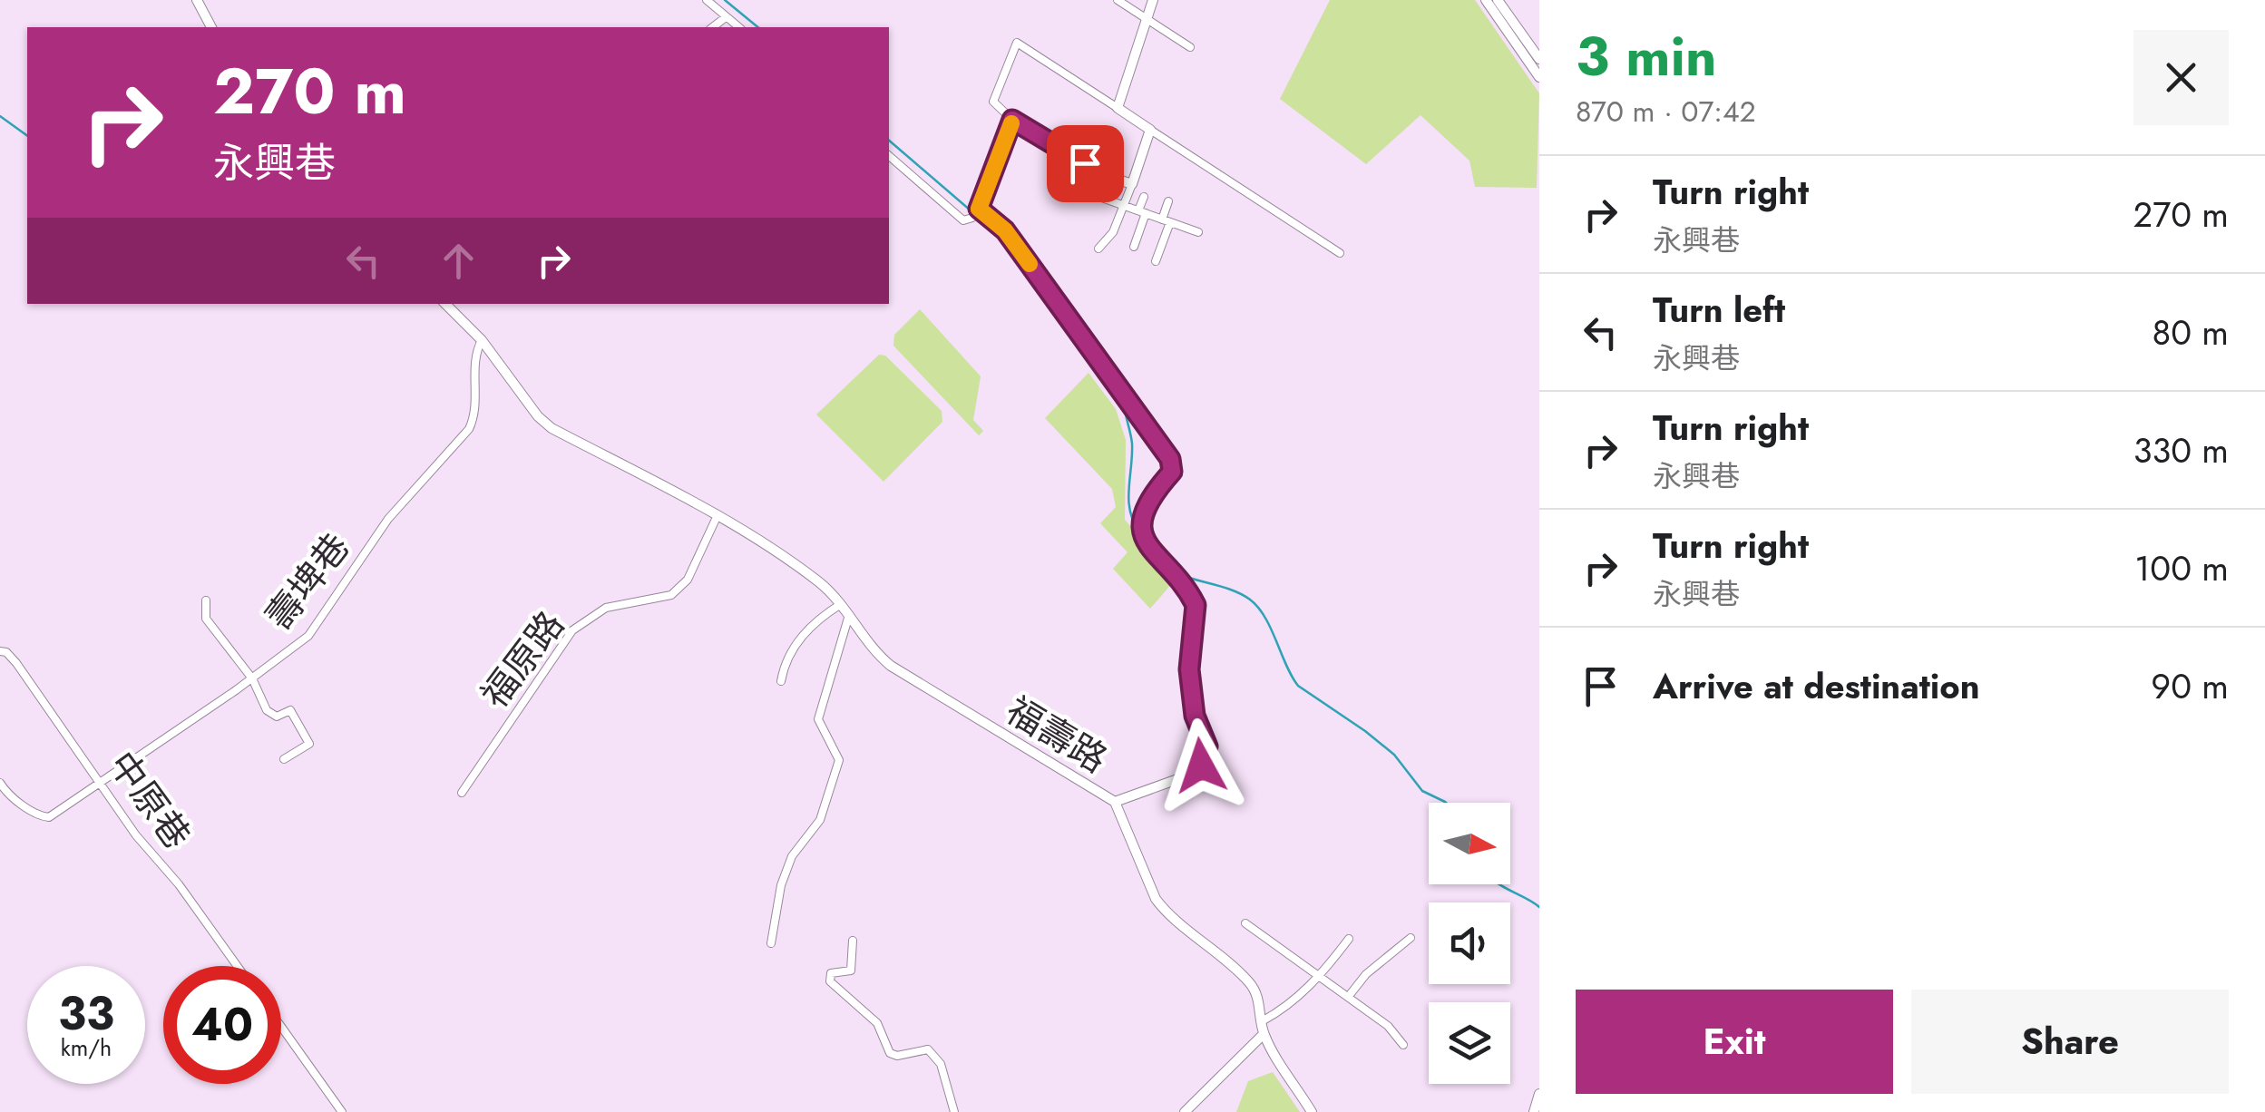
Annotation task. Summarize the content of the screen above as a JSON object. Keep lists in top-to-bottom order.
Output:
{
  "streets": {
    "street": [
      "壽埤巷",
      "福原路",
      "福壽路",
      "中原巷"
    ]
  },
  "crossings": [
    ["壽埤巷", "福壽路"],
    ["壽埤巷", "中原巷"],
    ["福原路", "福壽路"]
  ],
  "north": "right",
  "page": {
    "heading": ["3 min", "870 m · 07:42"],
    "turn": ["270 m", "永興巷"],
    "list": [
      {
        "name": "Turn right",
        "note": "永興巷",
        "value": "270 m"
      },
      {
        "name": "Turn left",
        "note": "永興巷",
        "value": "80 m"
      },
      {
        "name": "Turn right",
        "note": "永興巷",
        "value": "330 m"
      },
      {
        "name": "Turn right",
        "note": "永興巷",
        "value": "100 m"
      },
      {
        "name": "Arrive at destination",
        "value": "90 m"
      }
    ],
    "speed": "33 km/h",
    "limit": "40",
    "buttons": ["Exit", "Share"]
  }
}
